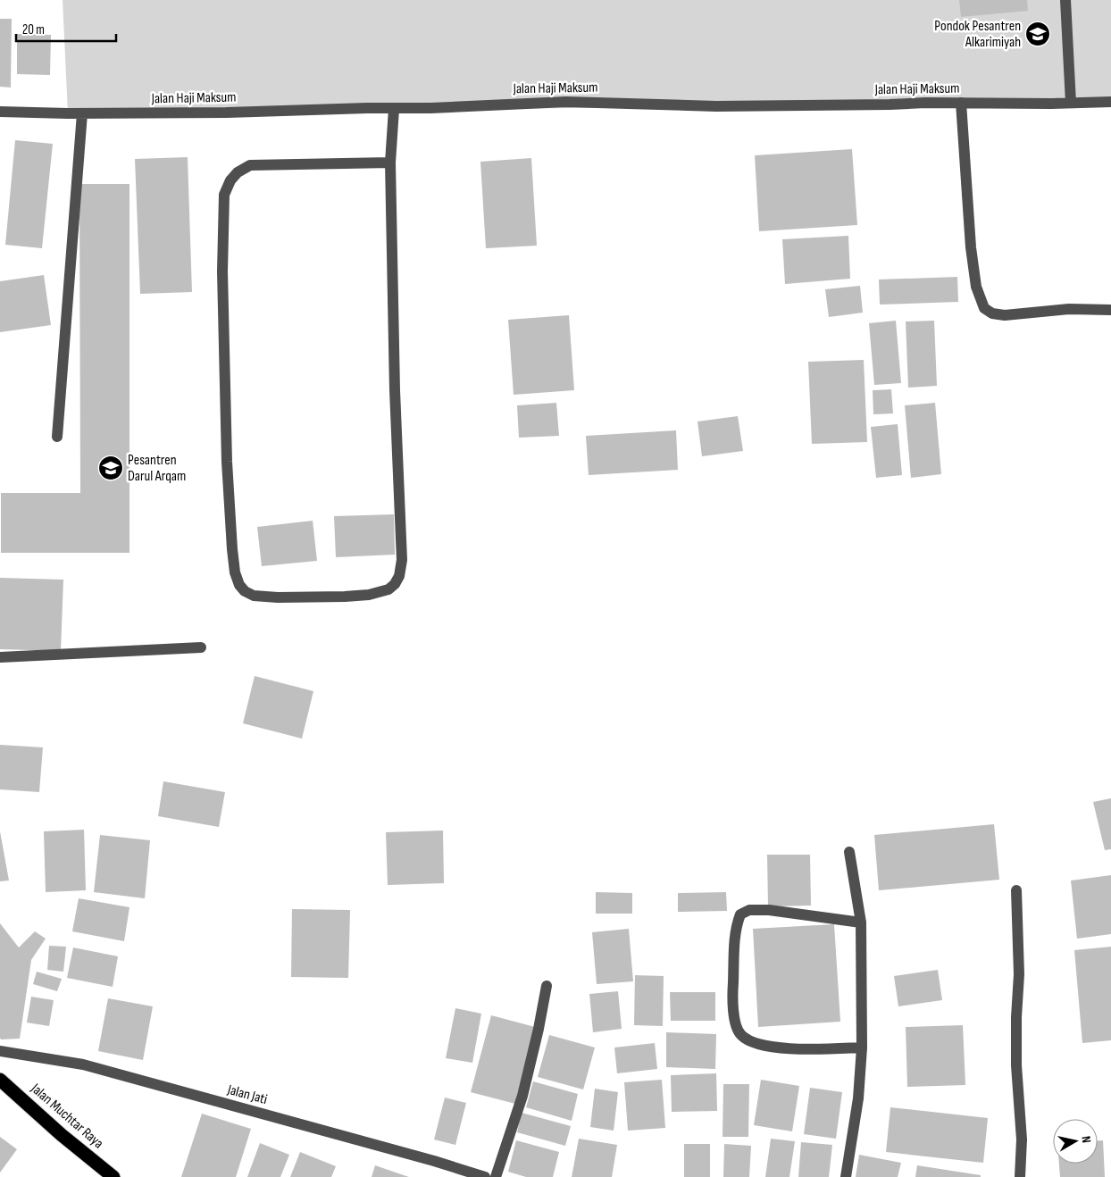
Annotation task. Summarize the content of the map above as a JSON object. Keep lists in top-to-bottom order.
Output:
{
  "streets": {
    "highway": ["Jalan Muchtar Raya"],
    "street": ["Jalan Haji Maksum", "Jalan Jati"]
  },
  "places": {
    "school or university": ["Pondok Pesantren Alkarimiyah", "Pesantren Darul Arqam"]
  },
  "scale_bar": "20 m",
  "north": "right"
}
